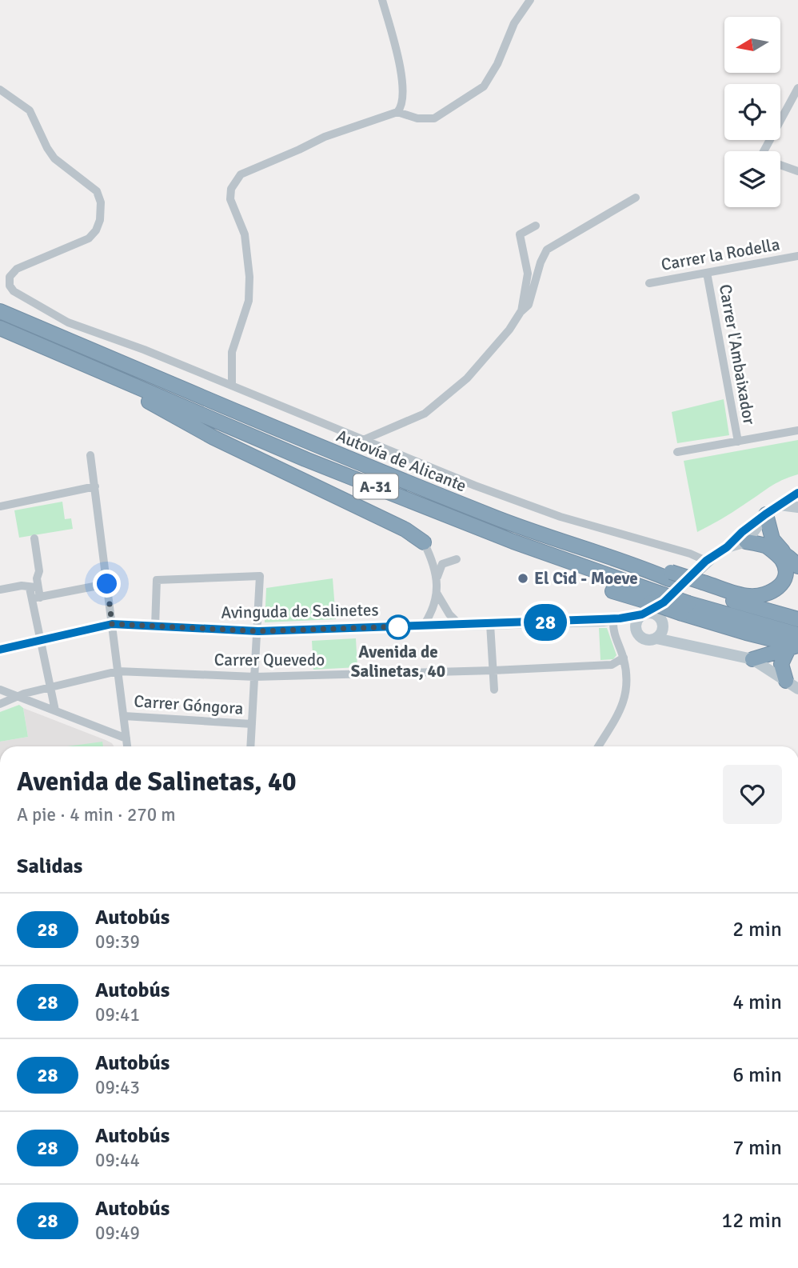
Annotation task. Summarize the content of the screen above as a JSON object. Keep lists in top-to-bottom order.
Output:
{
  "streets": {
    "highway": ["Autovía de Alicante", "A-31"],
    "street": [
      "Carrer la Rodella",
      "Carrer l'Ambaixador",
      "Avinguda de Salinetes",
      "Carrer Quevedo",
      "Carrer Góngora"
    ]
  },
  "crossings": [
    ["Carrer la Rodella", "Carrer l'Ambaixador"],
    ["Autovía de Alicante", "Avinguda de Salinetes"]
  ],
  "places": ["El Cid - Moeve", "Avenida de Salinetas, 40"],
  "lines": ["bus line 28"],
  "north": "left",
  "page": {
    "on_map": "28",
    "heading": [
      ["Avenida de Salinetas, 40", "A pie · 4 min · 270 m"],
      "Salidas"
    ],
    "list": [
      {
        "mark": "28",
        "name": "Autobús",
        "note": "09:39",
        "value": "2 min"
      },
      {
        "mark": "28",
        "name": "Autobús",
        "note": "09:41",
        "value": "4 min"
      },
      {
        "mark": "28",
        "name": "Autobús",
        "note": "09:43",
        "value": "6 min"
      },
      {
        "mark": "28",
        "name": "Autobús",
        "note": "09:44",
        "value": "7 min"
      },
      {
        "mark": "28",
        "name": "Autobús",
        "note": "09:49",
        "value": "12 min"
      }
    ]
  }
}
